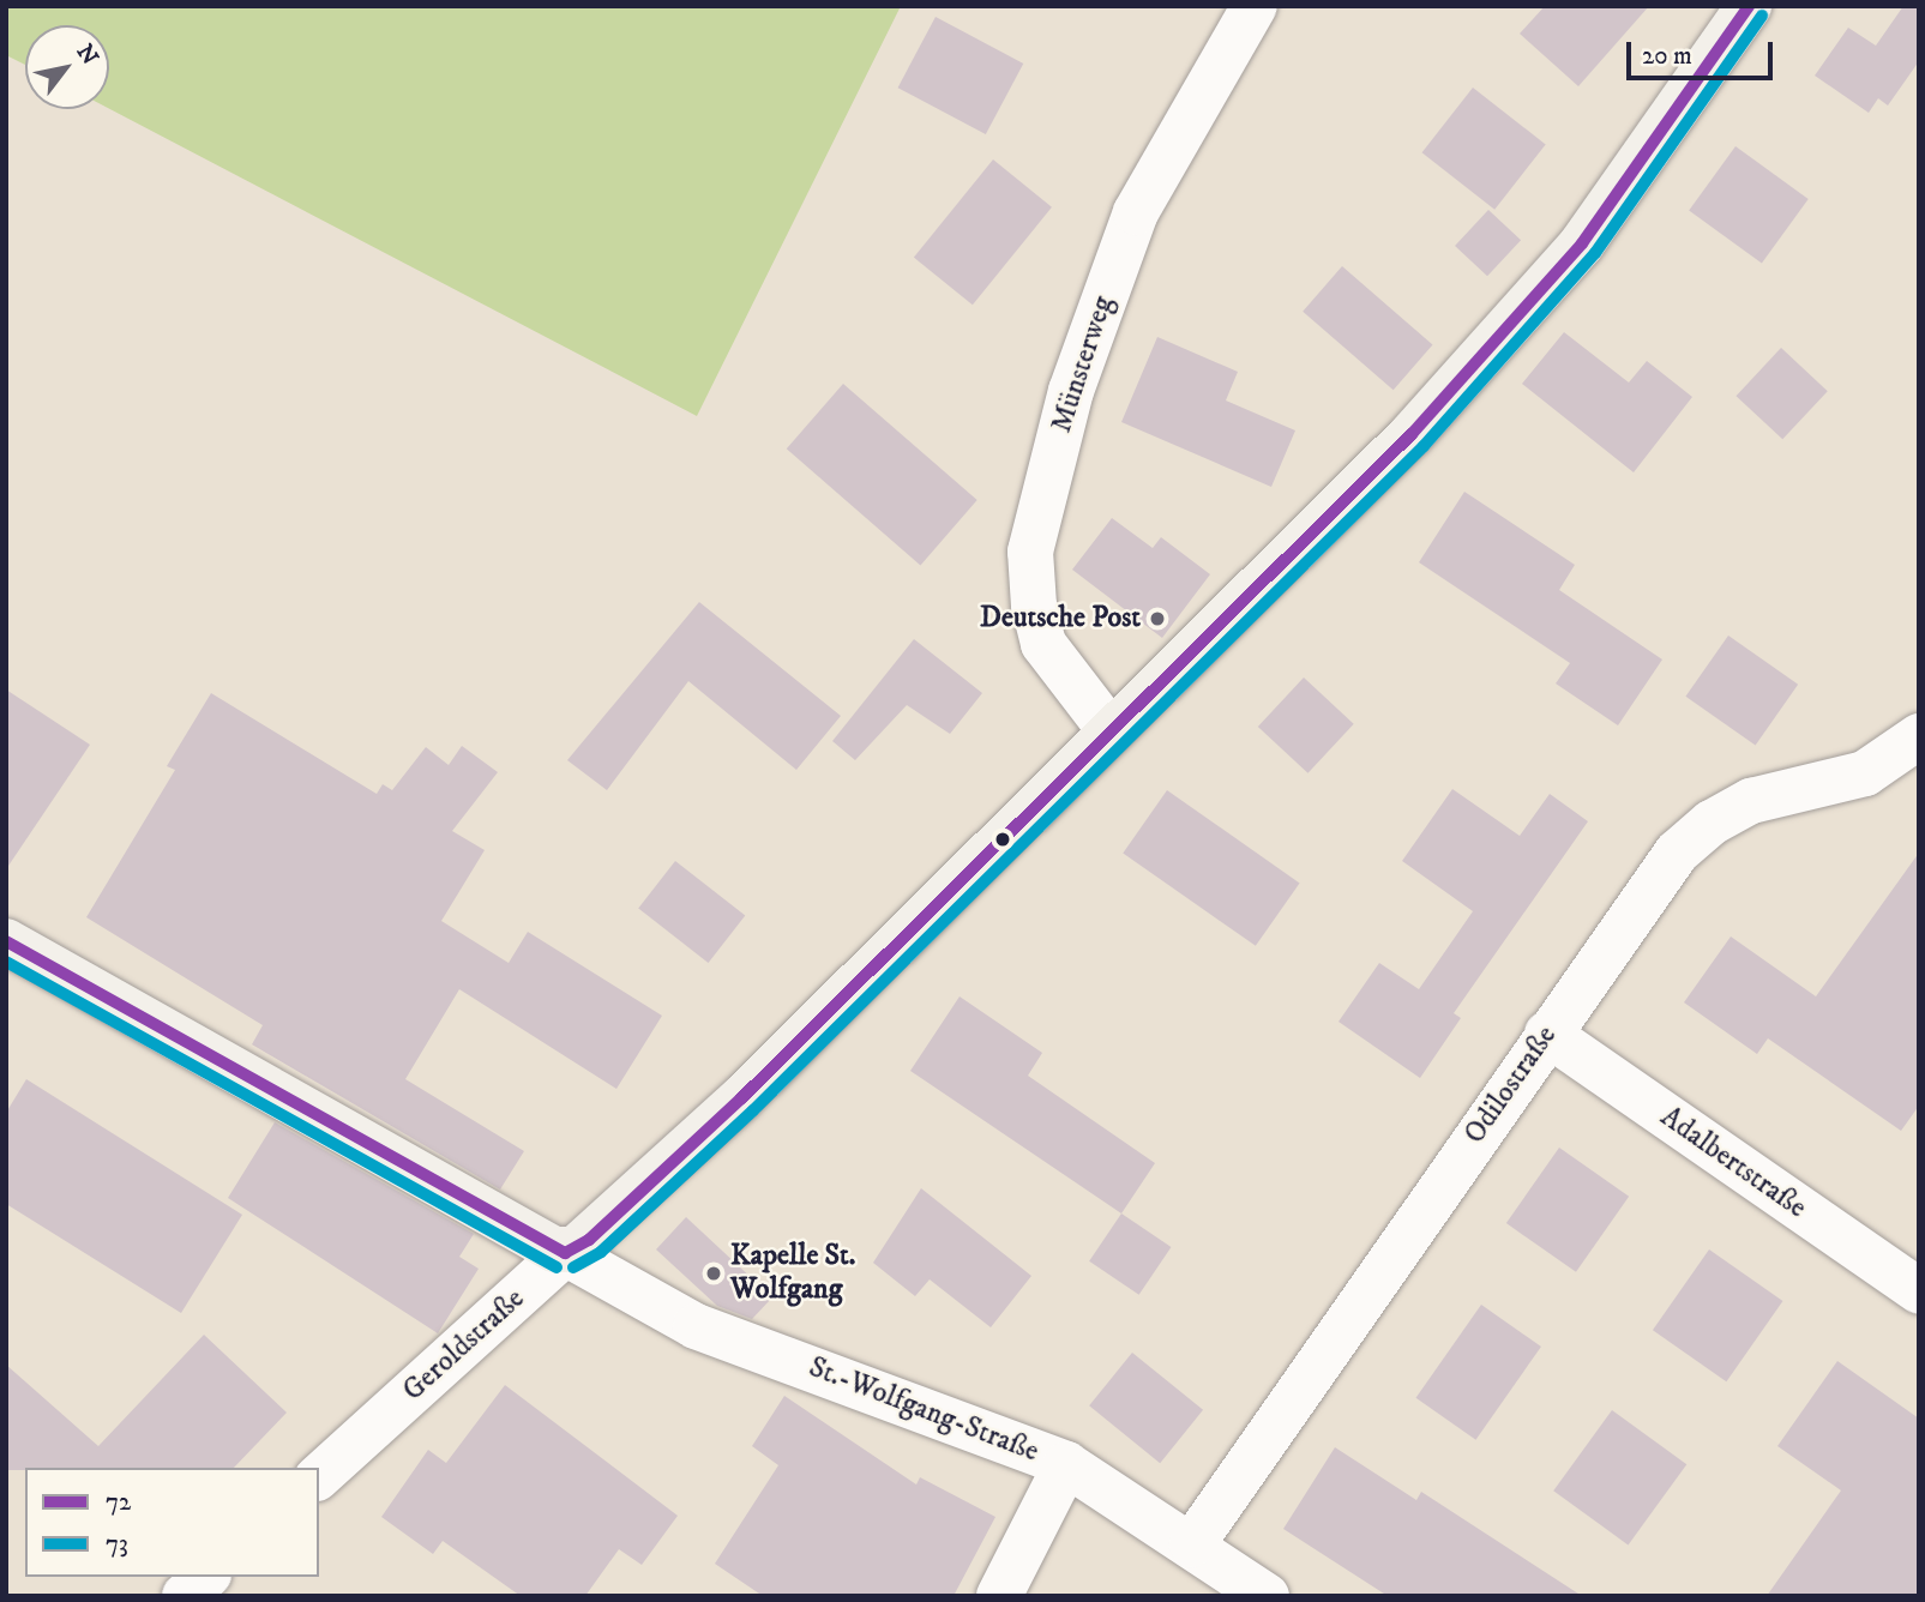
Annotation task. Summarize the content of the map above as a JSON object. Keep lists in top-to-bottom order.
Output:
{
  "streets": {
    "street": [
      "Münsterweg",
      "Odilostraße",
      "Adalbertstraße",
      "Geroldstraße",
      "St.-Wolfgang-Straße"
    ]
  },
  "crossings": [
    ["Münsterweg", "Geroldstraße"],
    ["Odilostraße", "Adalbertstraße"],
    ["Odilostraße", "St.-Wolfgang-Straße"],
    ["Geroldstraße", "St.-Wolfgang-Straße"]
  ],
  "places": ["Deutsche Post", "Kapelle St. Wolfgang"],
  "lines": ["transit line 72", "transit line 73"],
  "legend": ["72", "73"],
  "scale_bar": "20 m",
  "north": "top right"
}
